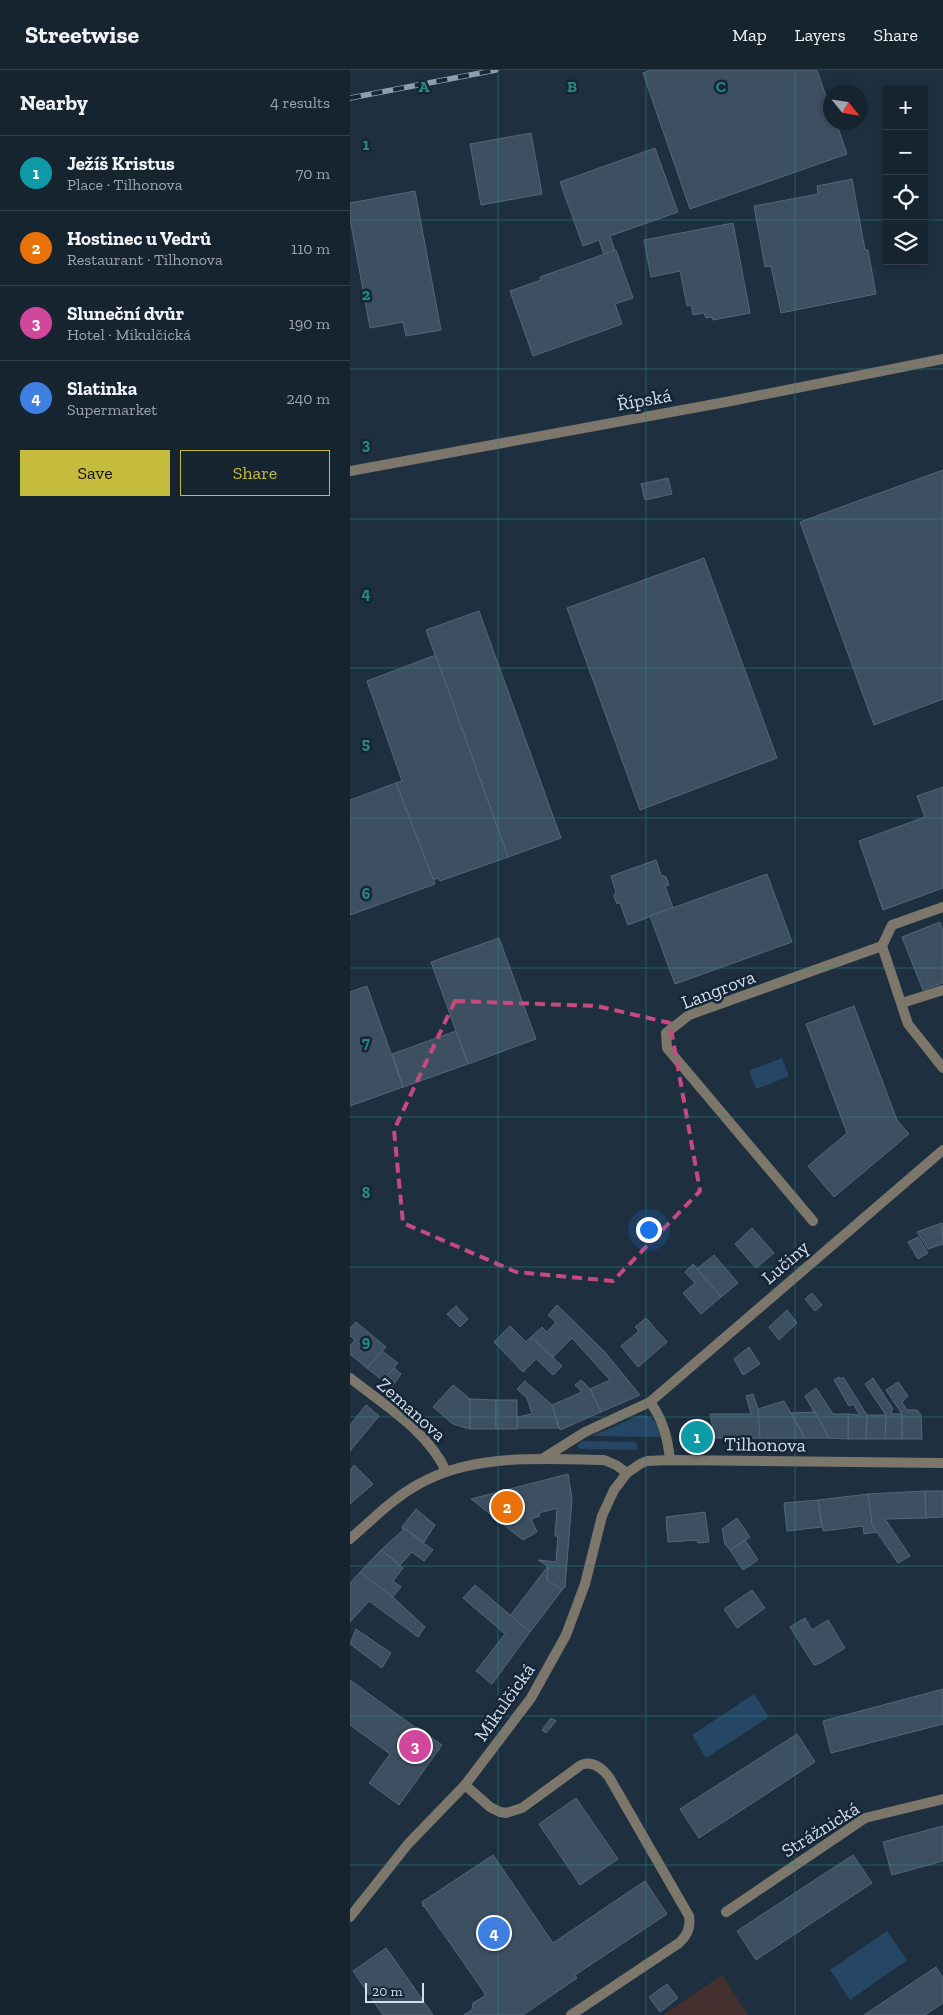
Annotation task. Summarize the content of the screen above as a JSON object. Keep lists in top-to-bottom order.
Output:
{
  "streets": {
    "street": [
      "Řípská",
      "Langrova",
      "Lučiny",
      "Zemanova",
      "Tilhonova",
      "Mikulčická",
      "Strážnická"
    ]
  },
  "crossings": [
    ["Tilhonova", "Mikulčická"]
  ],
  "scale_bar": "20 m",
  "north": "bottom right",
  "page": {
    "header": "Streetwise",
    "nav": ["Map", "Layers", "Share"],
    "heading": ["Nearby", "4 results"],
    "map_buttons": ["+", "−"],
    "list": [
      {
        "mark": "1",
        "name": "Ježíš Kristus",
        "note": "Place · Tilhonova",
        "value": "70 m"
      },
      {
        "mark": "2",
        "name": "Hostinec u Vedrů",
        "note": "Restaurant · Tilhonova",
        "value": "110 m"
      },
      {
        "mark": "3",
        "name": "Sluneční dvůr",
        "note": "Hotel · Mikulčická",
        "value": "190 m"
      },
      {
        "mark": "4",
        "name": "Slatinka",
        "note": "Supermarket",
        "value": "240 m"
      }
    ],
    "buttons": ["Save", "Share"],
    "pins": [
      "1",
      "2",
      "3",
      "4"
    ],
    "scale": "20 m"
  },
  "grid": {
    "columns": ["A", "B", "C"],
    "rows": [
      "1",
      "2",
      "3",
      "4",
      "5",
      "6",
      "7",
      "8",
      "9"
    ]
  }
}
